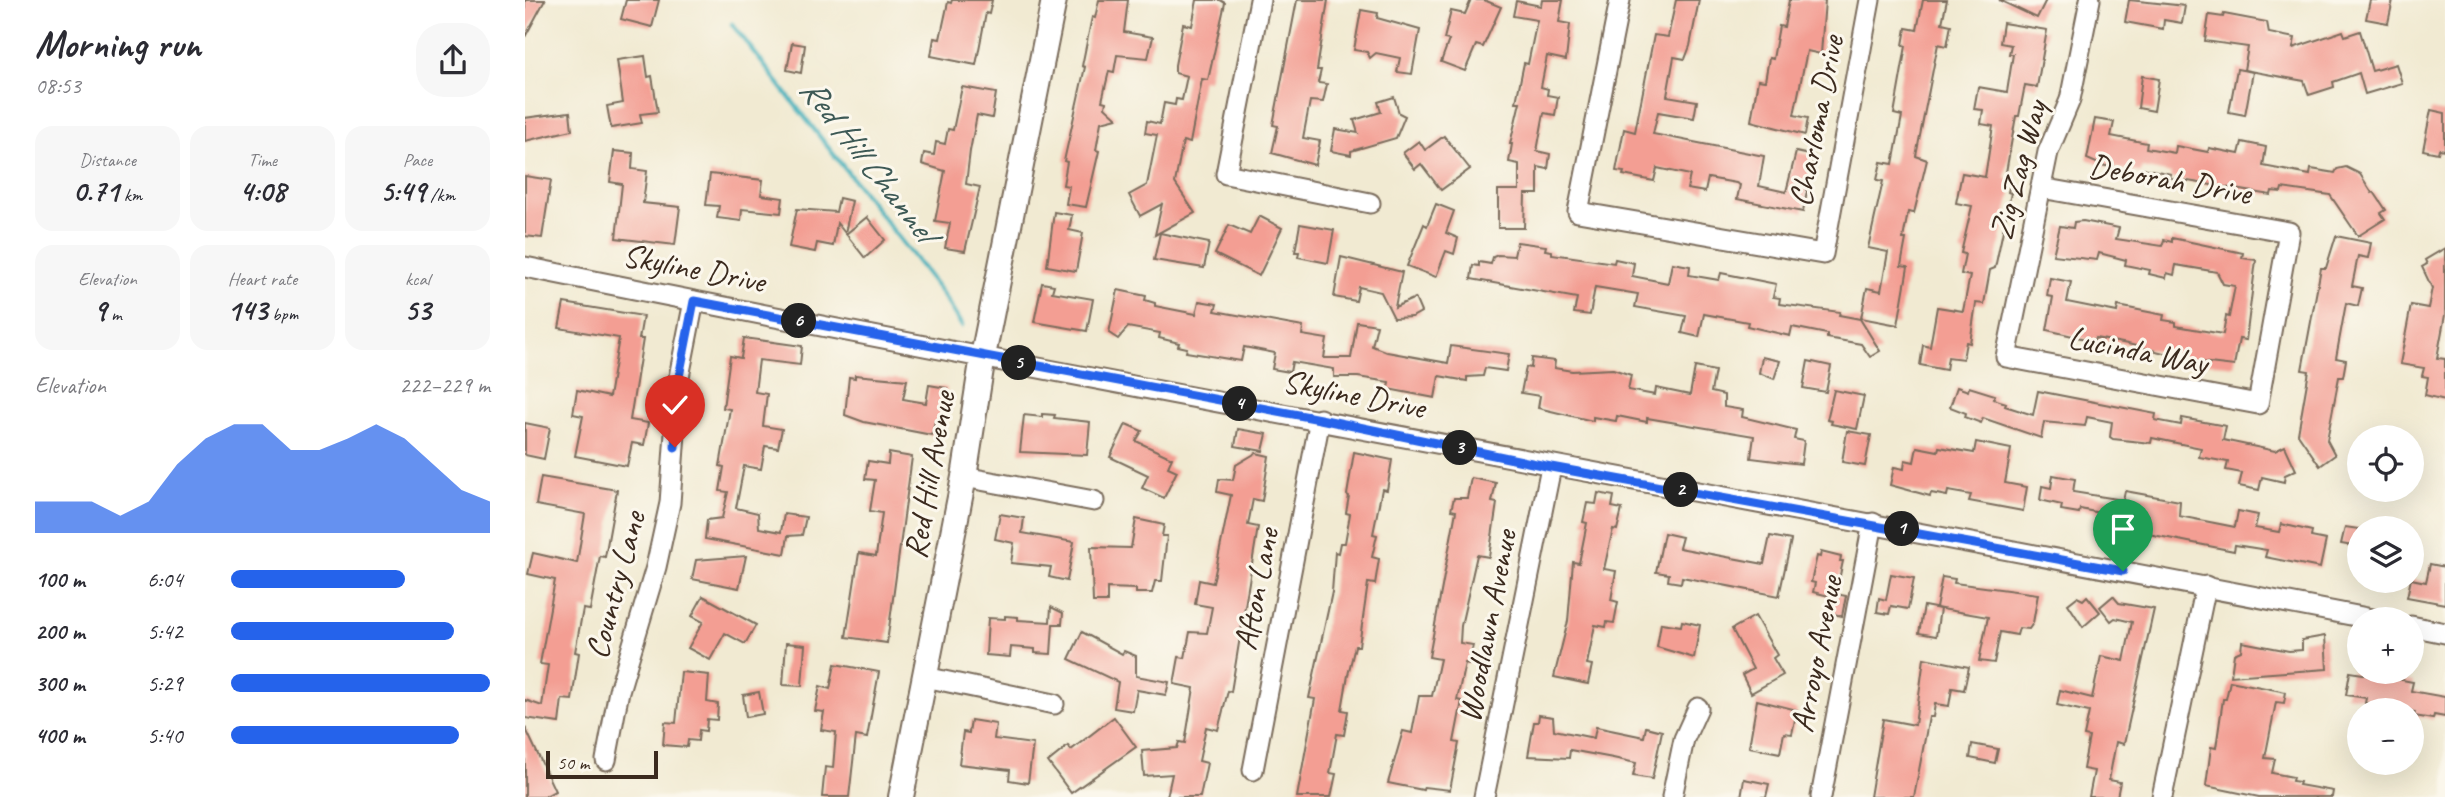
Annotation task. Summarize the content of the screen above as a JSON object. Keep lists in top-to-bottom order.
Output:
{
  "streets": {
    "main road": ["Red Hill Avenue"],
    "street": [
      "Charloma Drive",
      "Zig Zag Way",
      "Deborah Drive",
      "Skyline Drive",
      "Lucinda Way",
      "Country Lane",
      "Afton Lane",
      "Woodlawn Avenue",
      "Arroyo Avenue"
    ]
  },
  "crossings": [
    ["Zig Zag Way", "Deborah Drive"],
    ["Zig Zag Way", "Lucinda Way"],
    ["Deborah Drive", "Lucinda Way"],
    ["Skyline Drive", "Red Hill Avenue"],
    ["Skyline Drive", "Country Lane"],
    ["Skyline Drive", "Afton Lane"],
    ["Skyline Drive", "Woodlawn Avenue"],
    ["Skyline Drive", "Arroyo Avenue"]
  ],
  "water": ["Red Hill Channel"],
  "scale_bar": "50 m",
  "page": {
    "heading": ["Morning run", "08:53"],
    "stats": [
      ["Distance", "0.71 km"],
      ["Time", "4:08"],
      ["Pace", "5:49 /km"],
      ["Elevation", "9 m"],
      ["Heart rate", "143 bpm"],
      ["kcal", "53"]
    ],
    "pins": [
      "6",
      "5",
      "4",
      "3",
      "2",
      "1"
    ],
    "chart": ["Elevation", "222–229 m"],
    "map_buttons": ["+", "−"],
    "list": [
      {
        "name": "100 m",
        "note": "6:04"
      },
      {
        "name": "200 m",
        "note": "5:42"
      },
      {
        "name": "300 m",
        "note": "5:29"
      },
      {
        "name": "400 m",
        "note": "5:40"
      }
    ],
    "scale": "50 m"
  }
}
